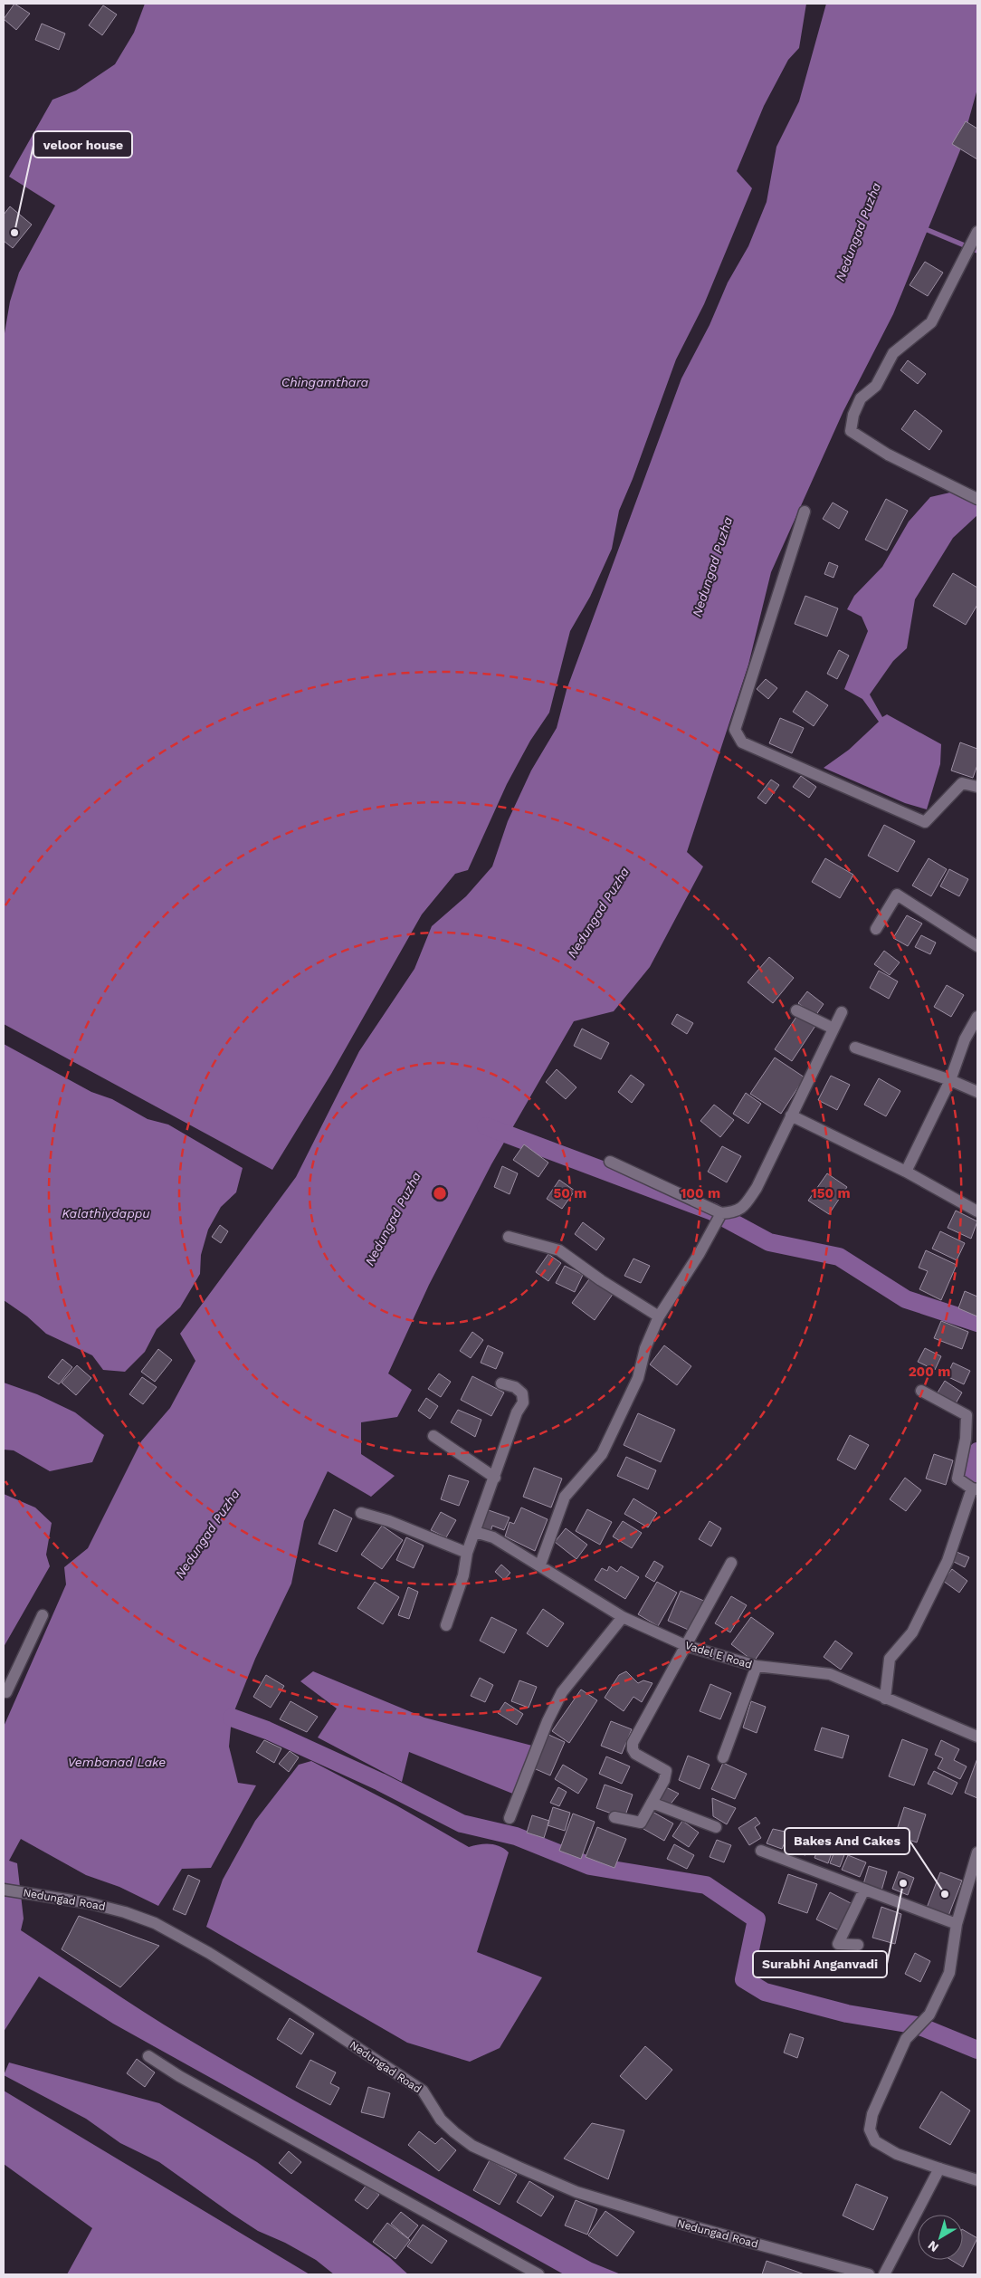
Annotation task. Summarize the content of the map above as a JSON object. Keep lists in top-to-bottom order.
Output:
{
  "streets": {
    "street": ["Vadel E Road", "Nedungad Road"]
  },
  "water": [
    "Nedungad Puzha",
    "Chingamthara",
    "Kalathiydappu",
    "Vembanad Lake"
  ],
  "places": ["veloor house", "Surabhi Anganvadi", "Bakes And Cakes"],
  "north": "bottom left",
  "rings": [
    "50 m",
    "100 m",
    "150 m",
    "200 m"
  ]
}
